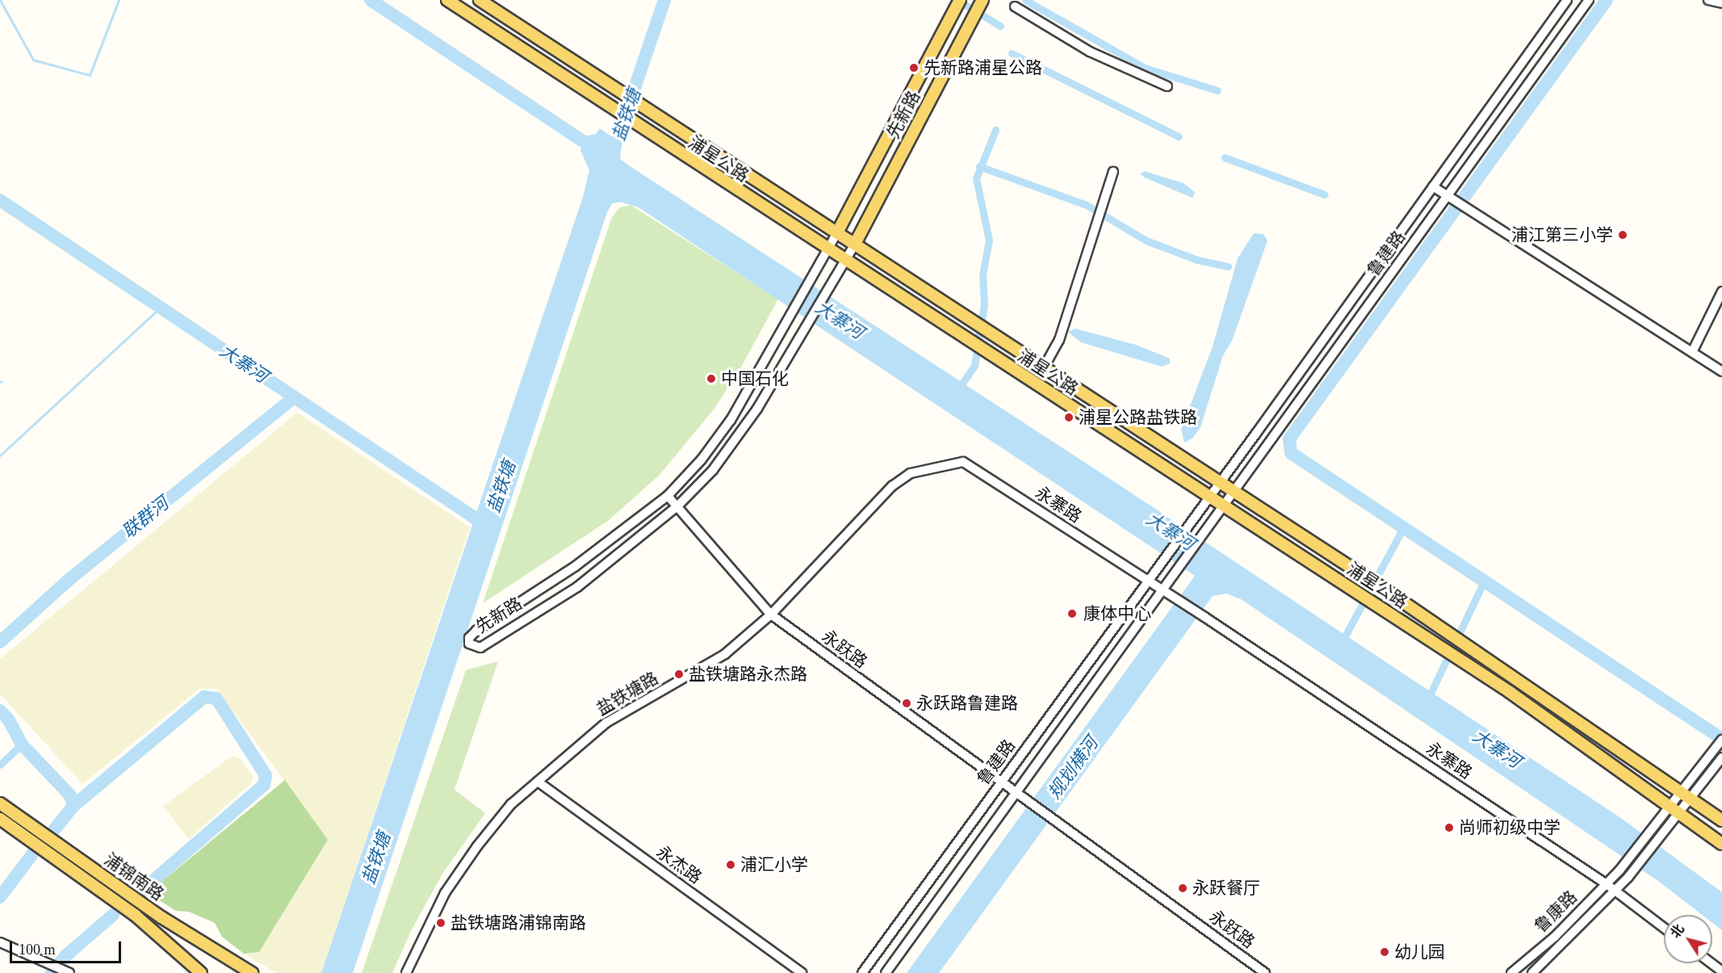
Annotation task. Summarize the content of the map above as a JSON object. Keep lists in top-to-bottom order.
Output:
{
  "streets": {
    "main road": ["先新路", "浦星公路", "浦锦南路"],
    "street": [
      "鲁建路",
      "永寨路",
      "永跃路",
      "盐铁塘路",
      "永杰路",
      "鲁康路"
    ]
  },
  "crossings": [
    ["先新路", "浦星公路"],
    ["先新路", "永跃路"],
    ["浦星公路", "鲁建路"],
    ["浦星公路", "鲁康路"],
    ["鲁建路", "永寨路"],
    ["鲁建路", "永跃路"],
    ["永寨路", "盐铁塘路"],
    ["永寨路", "鲁康路"],
    ["永跃路", "盐铁塘路"],
    ["盐铁塘路", "永杰路"]
  ],
  "water": [
    "盐铁塘",
    "大寨河",
    "联群河",
    "规划横河"
  ],
  "places": [
    "先新路浦星公路",
    "浦江第三小学",
    "中国石化",
    "浦星公路盐铁路",
    "康体中心",
    "盐铁塘路永杰路",
    "永跃路鲁建路",
    "尚师初级中学",
    "浦汇小学",
    "永跃餐厅",
    "盐铁塘路浦锦南路",
    "幼儿园"
  ],
  "scale_bar": "100 m",
  "north": "top left"
}
